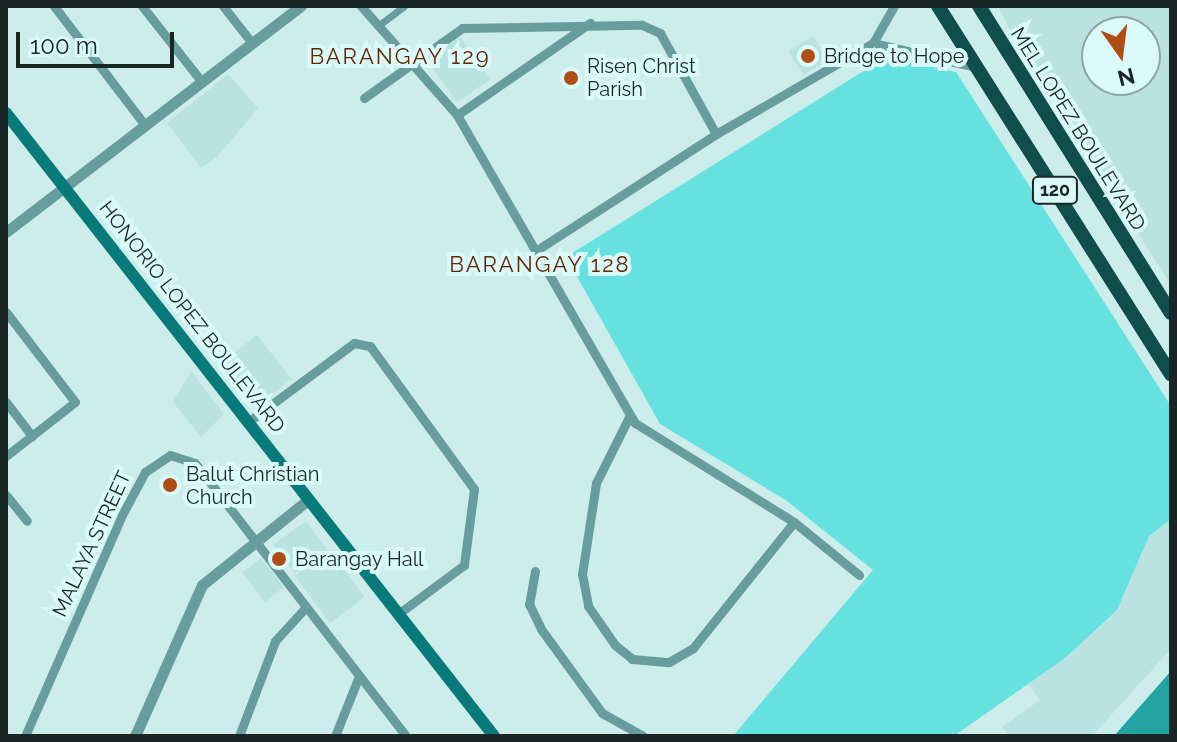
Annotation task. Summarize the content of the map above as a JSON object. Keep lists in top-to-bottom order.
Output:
{
  "streets": {
    "highway": ["MEL LOPEZ BOULEVARD", "120"],
    "main road": ["HONORIO LOPEZ BOULEVARD"],
    "street": ["MALAYA STREET"]
  },
  "districts": ["BARANGAY 129", "BARANGAY 128"],
  "places": [
    "Bridge to Hope",
    "Risen Christ Parish",
    "Balut Christian Church",
    "Barangay Hall"
  ],
  "scale_bar": "100 m",
  "north": "bottom"
}
